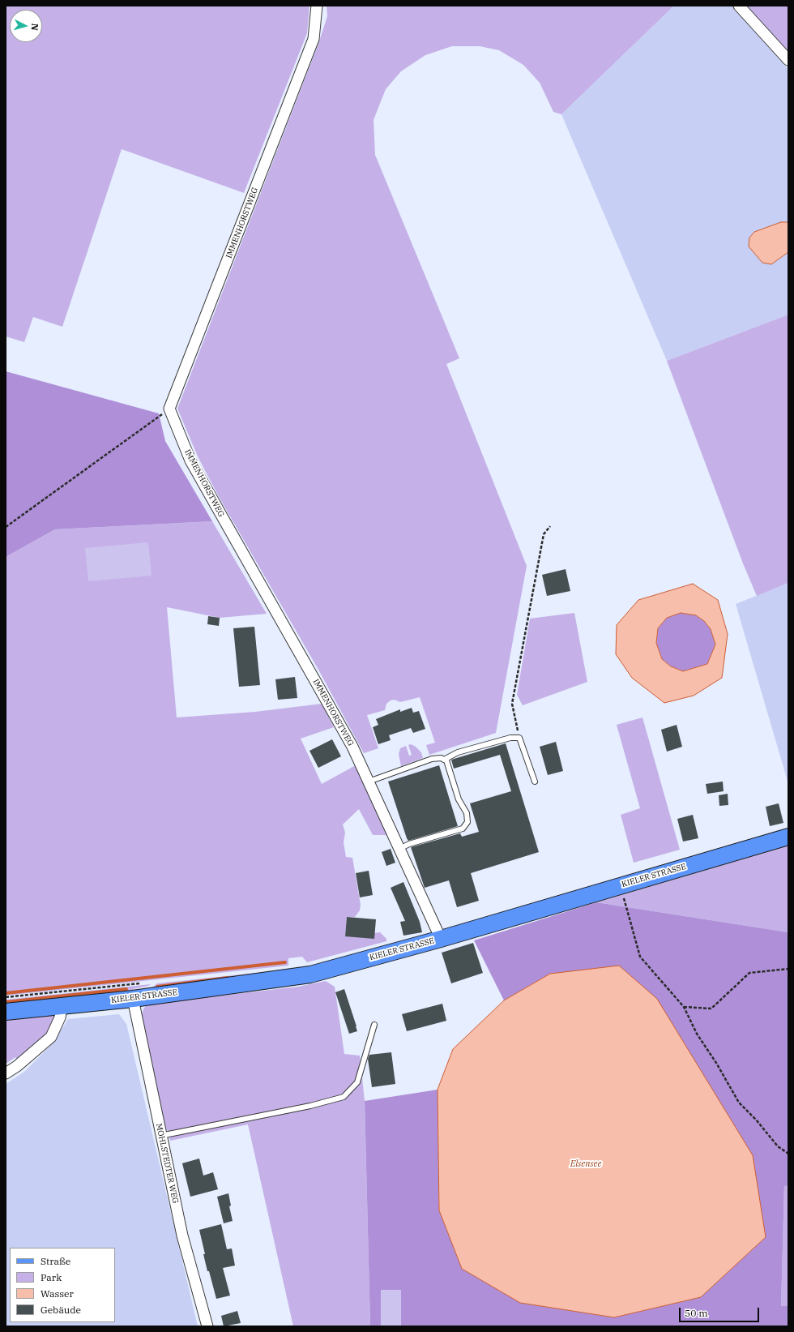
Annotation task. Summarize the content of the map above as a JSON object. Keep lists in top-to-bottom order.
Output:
{
  "streets": {
    "main road": ["KIELER STRASSE"],
    "street": ["IMMENHORSTWEG", "MOHLSTEDTER WEG"]
  },
  "crossings": [
    ["IMMENHORSTWEG", "KIELER STRASSE"],
    ["KIELER STRASSE", "MOHLSTEDTER WEG"]
  ],
  "water": ["Elsensee"],
  "legend": [
    "Straße",
    "Park",
    "Wasser",
    "Gebäude"
  ],
  "scale_bar": "50 m",
  "north": "right"
}
